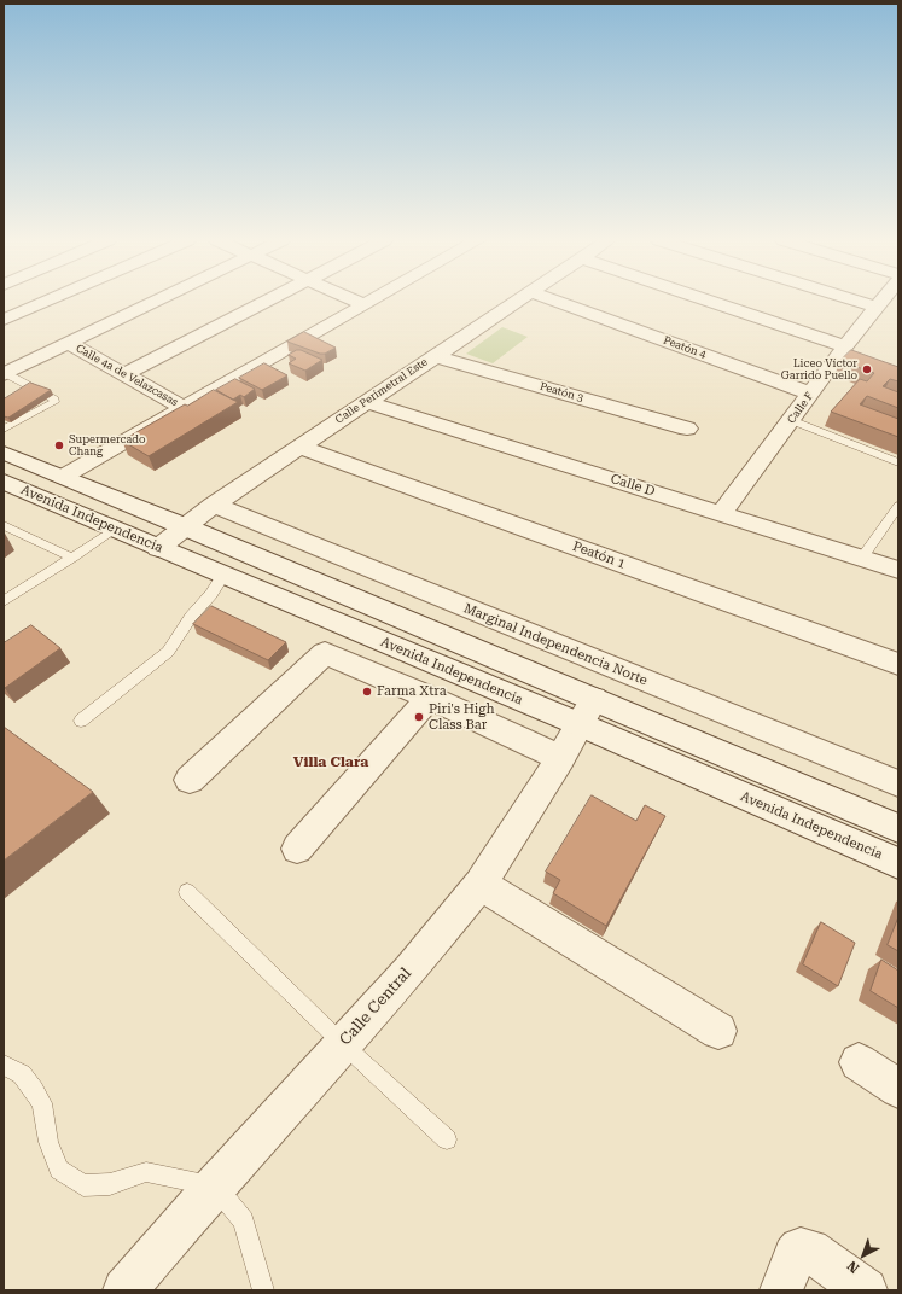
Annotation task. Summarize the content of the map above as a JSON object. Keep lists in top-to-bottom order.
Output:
{
  "streets": {
    "street": [
      "Peatón 4",
      "Calle 4a de Velazcasas",
      "Calle Perimetral Este",
      "Peatón 3",
      "Calle F",
      "Calle D",
      "Avenida Independencia",
      "Peatón 1",
      "Marginal Independencia Norte",
      "Calle Central"
    ]
  },
  "crossings": [
    ["Peatón 4", "Calle F"],
    ["Calle Perimetral Este", "Peatón 3"],
    ["Calle Perimetral Este", "Calle D"],
    ["Calle Perimetral Este", "Avenida Independencia"],
    ["Calle Perimetral Este", "Peatón 1"],
    ["Calle Perimetral Este", "Marginal Independencia Norte"],
    ["Calle F", "Calle D"],
    ["Avenida Independencia", "Calle Central"]
  ],
  "districts": ["Villa Clara"],
  "places": [
    "Liceo Víctor Garrido Puello",
    "Supermercado Chang",
    "Farma Xtra",
    "Piri's High Class Bar"
  ],
  "north": "bottom left"
}
